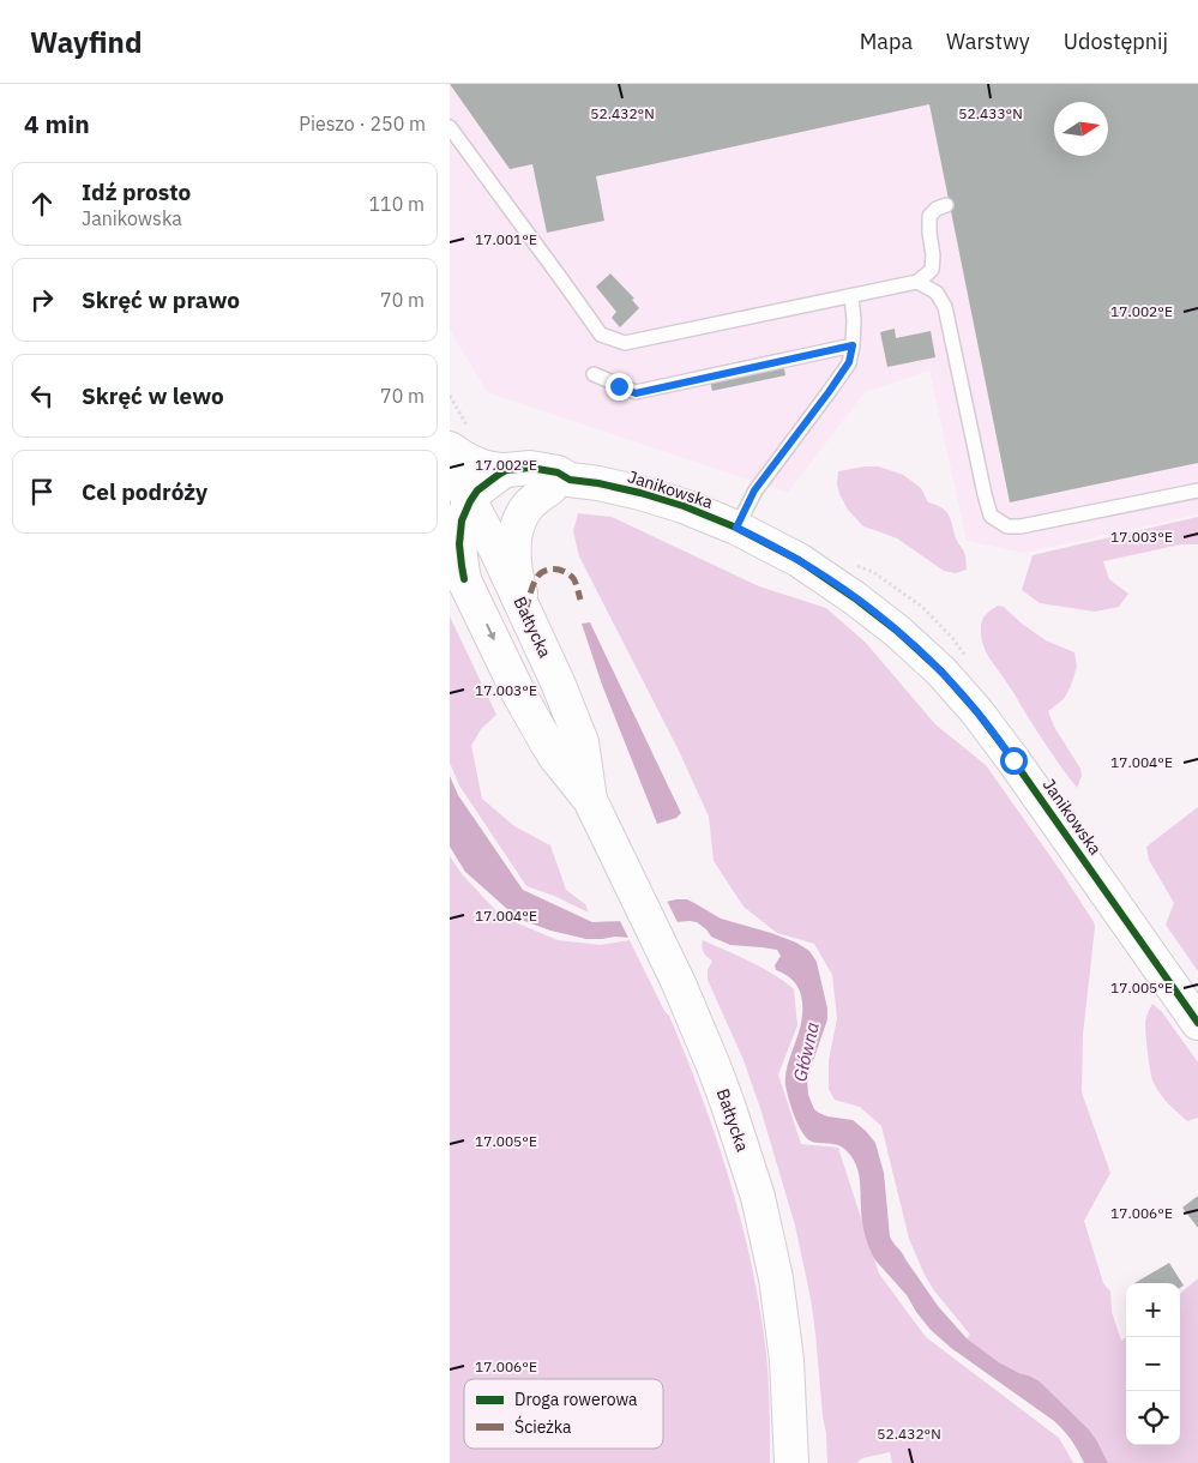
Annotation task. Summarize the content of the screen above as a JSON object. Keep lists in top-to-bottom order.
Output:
{
  "streets": {
    "main road": ["Janikowska", "Bałtycka"]
  },
  "crossings": [
    ["Janikowska", "Bałtycka"]
  ],
  "water": ["Główna"],
  "legend": ["Droga rowerowa", "Ścieżka"],
  "north": "right",
  "page": {
    "header": "Wayfind",
    "nav": ["Mapa", "Warstwy", "Udostępnij"],
    "heading": ["4 min", "Pieszo · 250 m"],
    "list": [
      ["Idź prosto", "Janikowska", "110 m"],
      ["Skręć w prawo", "70 m"],
      ["Skręć w lewo", "70 m"],
      "Cel podróży"
    ],
    "map_buttons": ["+", "−"]
  },
  "coordinates": [
    "52.432°N",
    "52.433°N",
    "17.001°E",
    "17.002°E",
    "17.003°E",
    "17.004°E",
    "17.005°E",
    "17.006°E"
  ]
}
